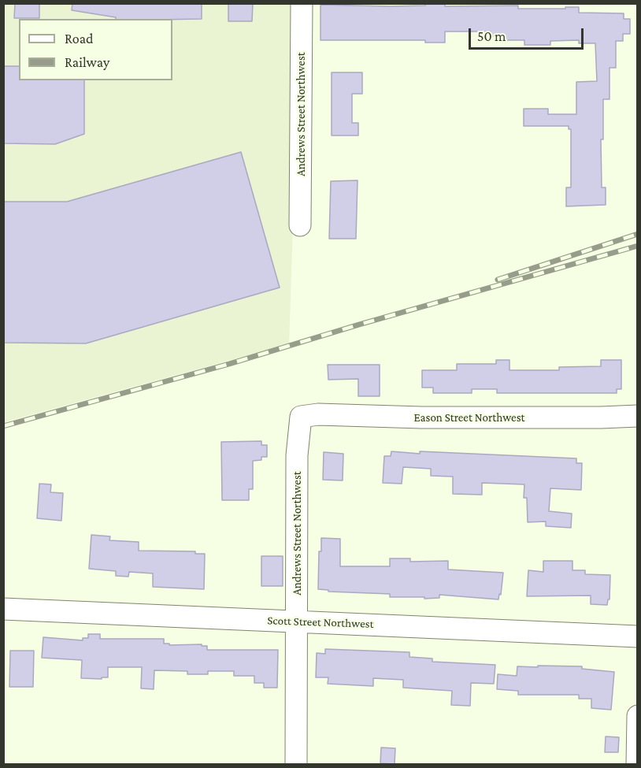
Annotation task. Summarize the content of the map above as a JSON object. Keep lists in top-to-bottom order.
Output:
{
  "streets": {
    "street": ["Andrews Street Northwest", "Eason Street Northwest", "Scott Street Northwest"]
  },
  "crossings": [
    ["Andrews Street Northwest", "Eason Street Northwest"],
    ["Andrews Street Northwest", "Scott Street Northwest"]
  ],
  "legend": ["Road", "Railway"],
  "scale_bar": "50 m"
}
